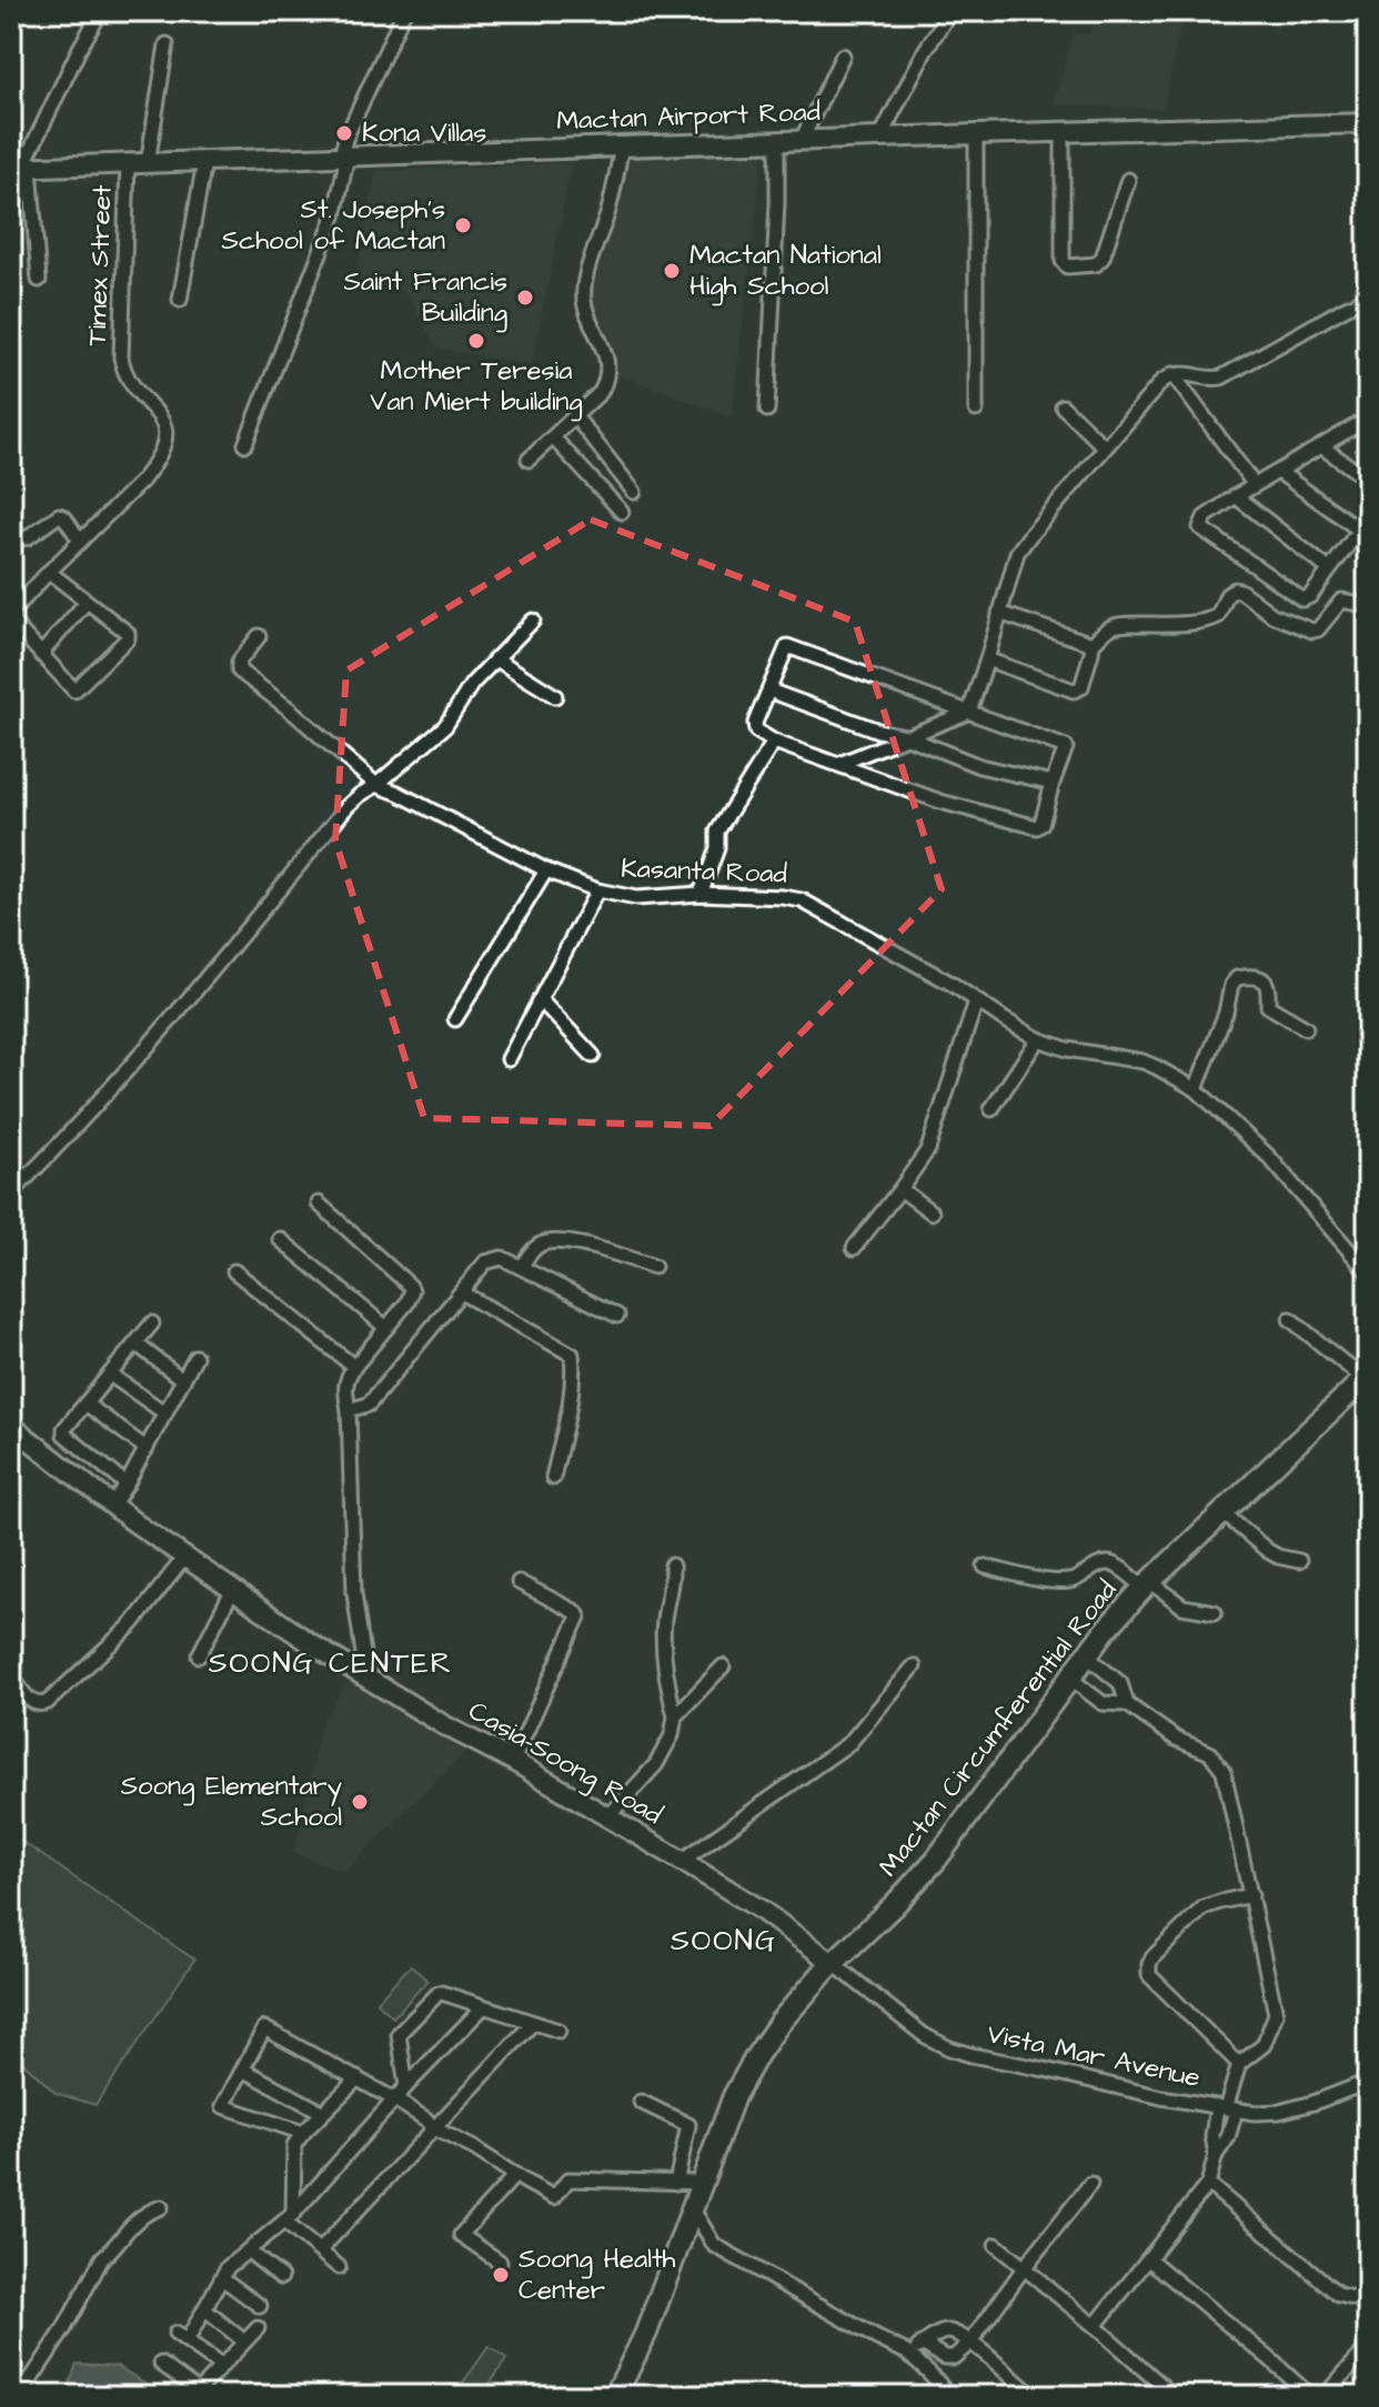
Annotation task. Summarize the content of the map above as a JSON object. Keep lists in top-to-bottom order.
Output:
{
  "streets": {
    "main road": ["Mactan Airport Road", "Mactan Circumferential Road", "Casia-Soong Road"],
    "street": ["Timex Street", "Kasanta Road", "Vista Mar Avenue"]
  },
  "crossings": [
    ["Mactan Airport Road", "Timex Street"],
    ["Mactan Circumferential Road", "Casia-Soong Road"],
    ["Mactan Circumferential Road", "Vista Mar Avenue"],
    ["Casia-Soong Road", "Vista Mar Avenue"]
  ],
  "districts": ["SOONG CENTER", "SOONG"],
  "places": [
    "Kona Villas",
    "St. Joseph's School of Mactan",
    "Mactan National High School",
    "Saint Francis Building",
    "Mother Teresia Van Miert building",
    "Soong Elementary School",
    "Soong Health Center"
  ]
}
